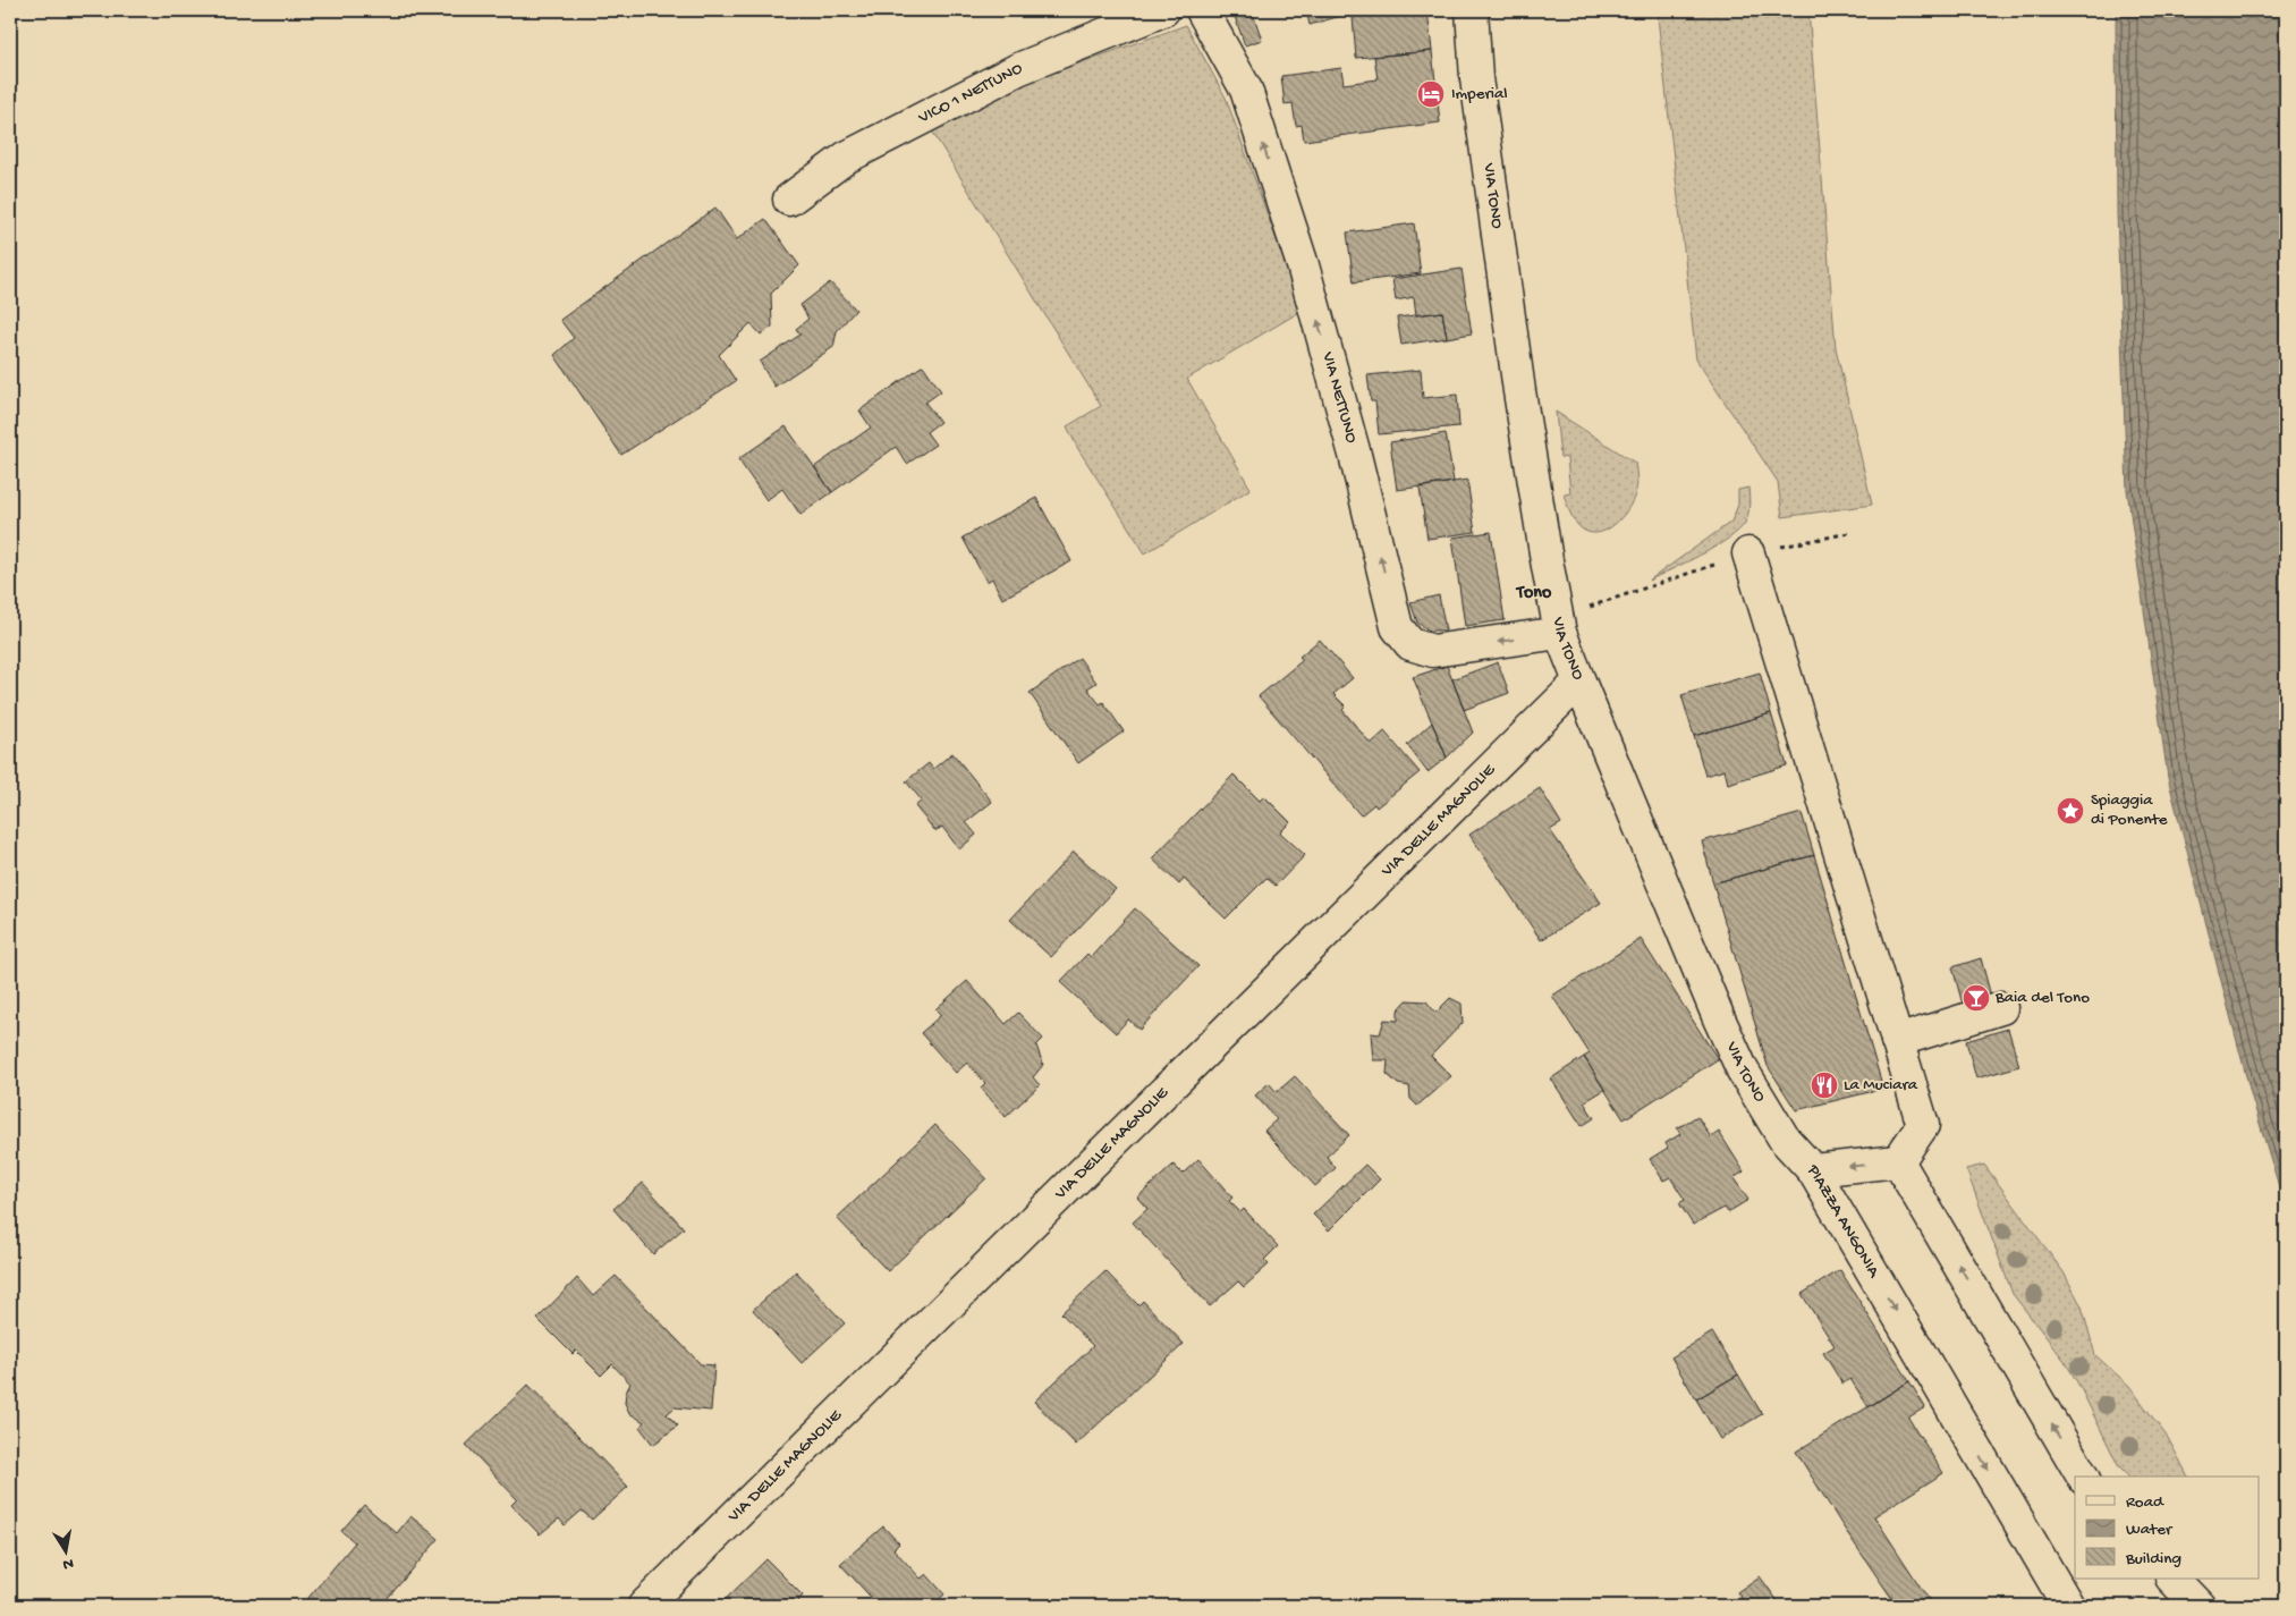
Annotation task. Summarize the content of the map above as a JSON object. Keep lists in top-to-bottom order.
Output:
{
  "streets": {
    "street": [
      "VICO 1 NETTUNO",
      "VIA TONO",
      "VIA NETTUNO",
      "VIA DELLE MAGNOLIE",
      "PIAZZA ANGONIA"
    ]
  },
  "crossings": [
    ["VIA TONO", "VIA NETTUNO"],
    ["VIA TONO", "VIA DELLE MAGNOLIE"],
    ["VIA TONO", "PIAZZA ANGONIA"]
  ],
  "one_way": ["VIA NETTUNO"],
  "districts": ["Tono"],
  "places": {
    "hotel": ["Imperial"],
    "place": ["Spiaggia di Ponente"],
    "bar": ["Baia del Tono"],
    "restaurant": ["La Muciara"]
  },
  "legend": ["Road", "Water", "Building"],
  "north": "bottom"
}
